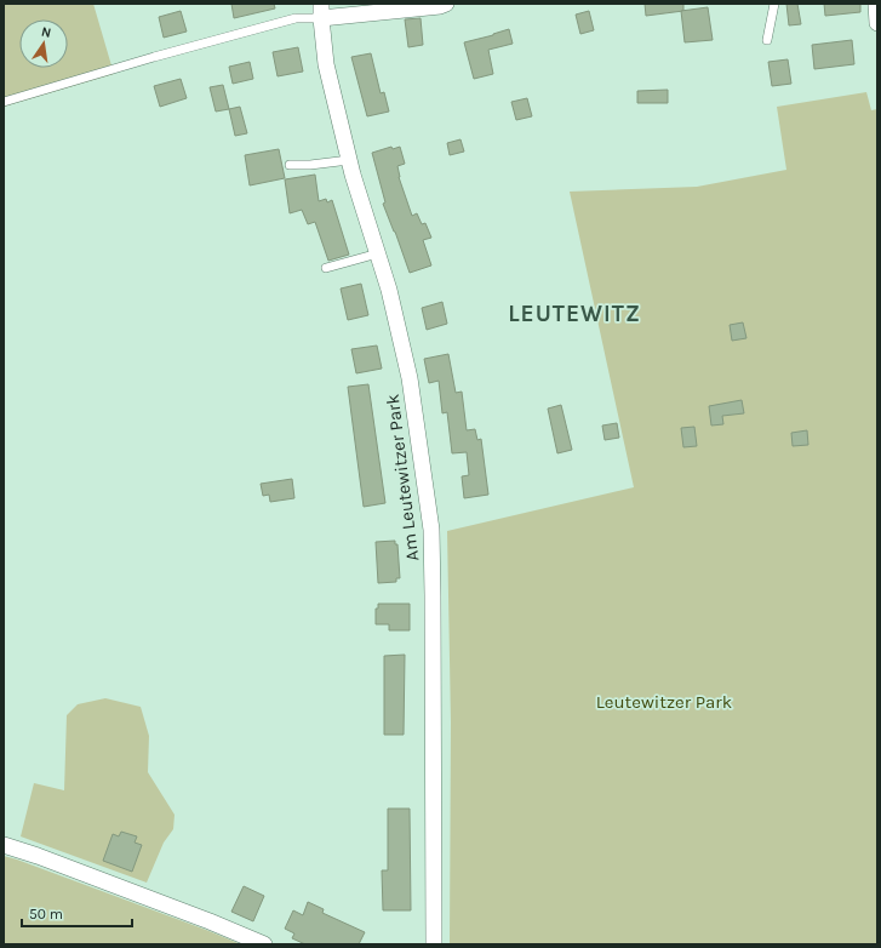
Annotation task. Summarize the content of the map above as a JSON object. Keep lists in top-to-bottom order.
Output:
{
  "streets": {
    "street": ["Am Leutewitzer Park"]
  },
  "districts": ["LEUTEWITZ"],
  "parks": ["Leutewitzer Park"],
  "scale_bar": "50 m",
  "north": "top"
}
